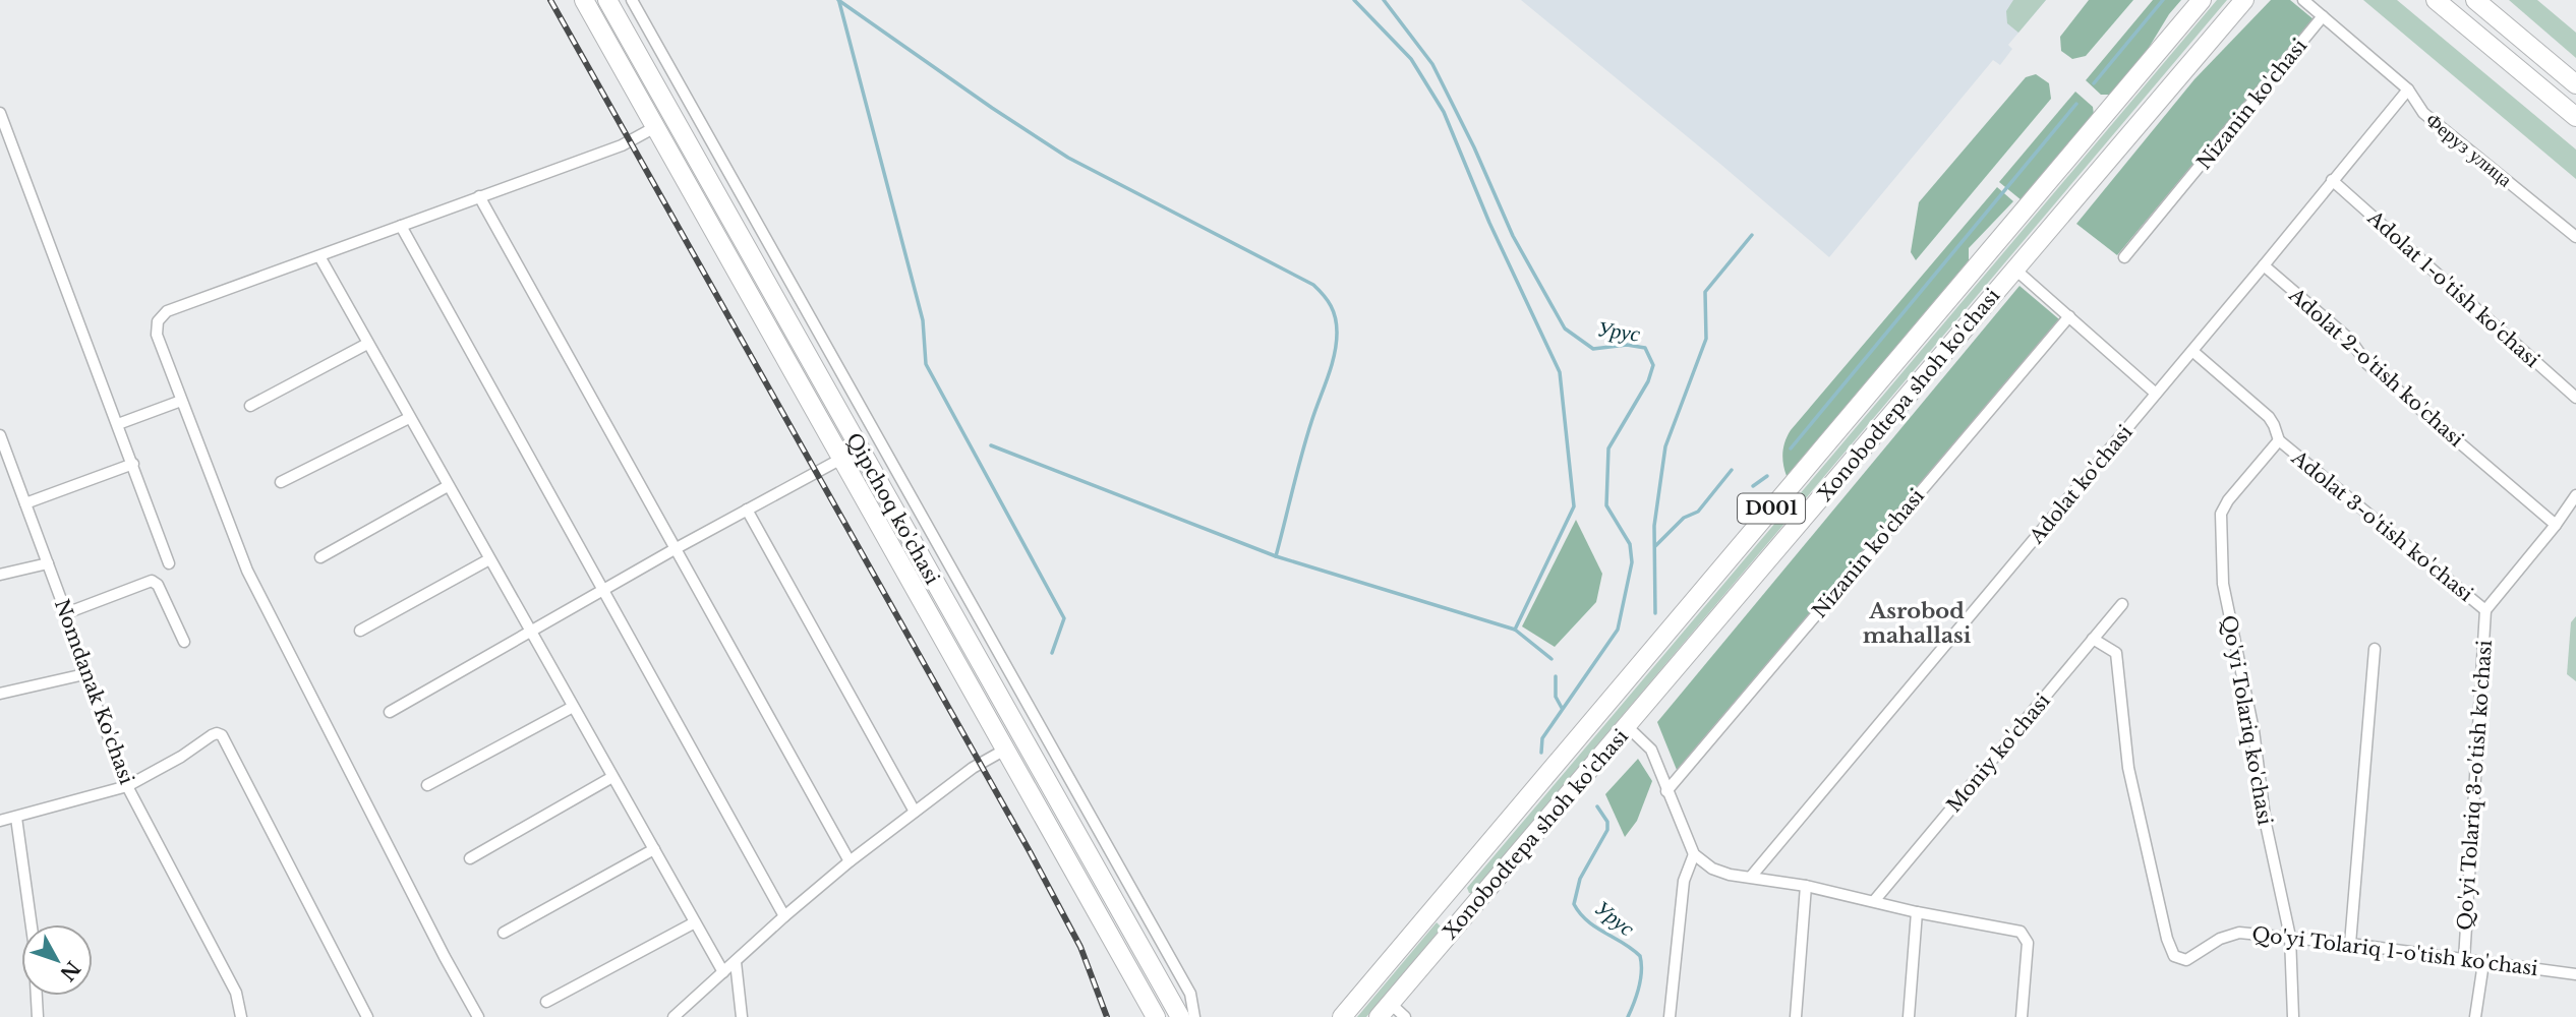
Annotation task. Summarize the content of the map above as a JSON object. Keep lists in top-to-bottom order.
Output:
{
  "streets": {
    "main road": ["Xonobodtepa shoh ko'chasi", "Qipchoq ko'chasi", "D001"],
    "street": [
      "Nizanin ko'chasi",
      "Феруз улица",
      "Adolat 1-o'tish ko'chasi",
      "Adolat 2-o'tish ko'chasi",
      "Adolat ko'chasi",
      "Adolat 3-o'tish ko'chasi",
      "Nomdanak Ko'chasi",
      "Qo'yi Tolariq ko'chasi",
      "Moniy ko'chasi",
      "Qo'yi Tolariq 3-o'tish ko'chasi",
      "Qo'yi Tolariq 1-o'tish ko'chasi"
    ]
  },
  "crossings": [
    ["Nizanin ko'chasi", "Феруз улица"],
    ["Феруз улица", "Adolat ko'chasi"],
    ["Adolat 1-o'tish ko'chasi", "Adolat ko'chasi"],
    ["Adolat 2-o'tish ko'chasi", "Adolat ko'chasi"],
    ["Adolat ko'chasi", "Adolat 3-o'tish ko'chasi"],
    ["Adolat 3-o'tish ko'chasi", "Qo'yi Tolariq ko'chasi"],
    ["Adolat 3-o'tish ko'chasi", "Qo'yi Tolariq 3-o'tish ko'chasi"],
    ["Qo'yi Tolariq ko'chasi", "Qo'yi Tolariq 1-o'tish ko'chasi"],
    ["Moniy ko'chasi", "Qo'yi Tolariq 1-o'tish ko'chasi"],
    ["Qo'yi Tolariq 3-o'tish ko'chasi", "Qo'yi Tolariq 1-o'tish ko'chasi"]
  ],
  "districts": ["Asrobod mahallasi"],
  "water": ["Урус"],
  "north": "bottom right"
}
